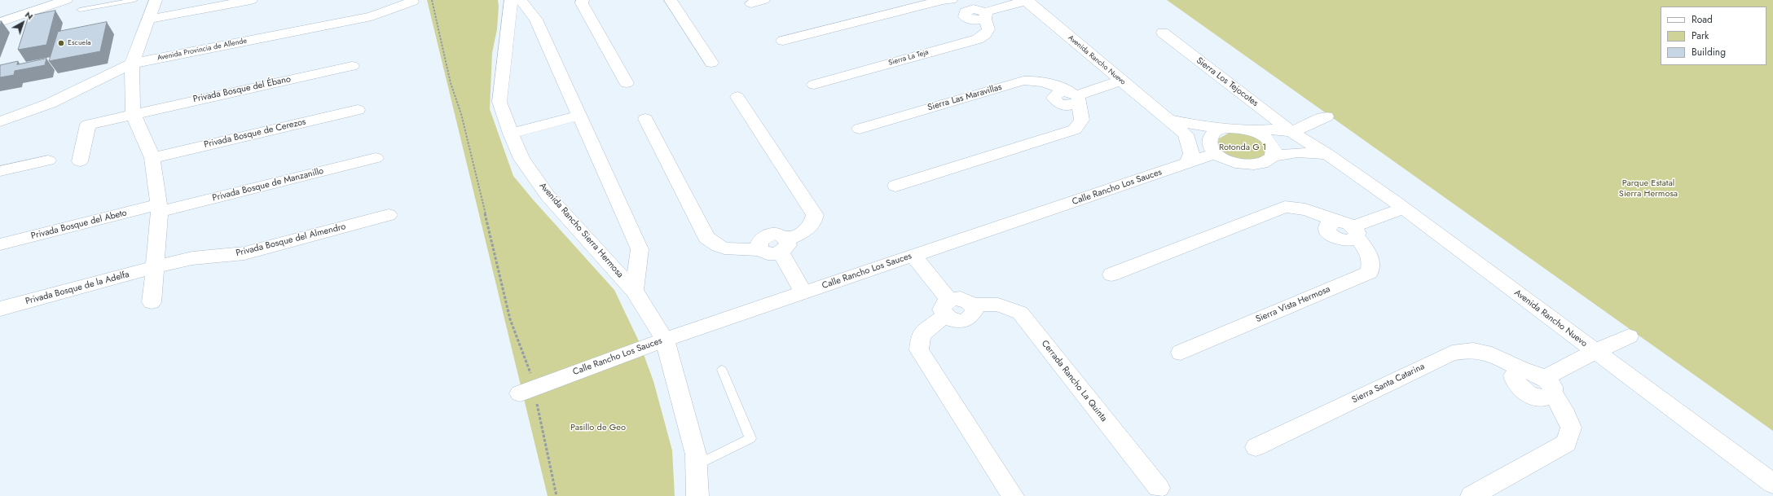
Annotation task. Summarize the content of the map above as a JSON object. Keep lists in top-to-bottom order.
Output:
{
  "streets": {
    "street": [
      "Avenida Provincia de Allende",
      "Sierra La Teja",
      "Avenida Rancho Nuevo",
      "Sierra Los Tejocotes",
      "Privada Bosque del Ébano",
      "Sierra Las Maravillas",
      "Privada Bosque de Cerezos",
      "Privada Bosque de Manzanillo",
      "Calle Rancho Los Sauces",
      "Privada Bosque del Abeto",
      "Avenida Rancho Sierra Hermosa",
      "Privada Bosque del Almendro",
      "Privada Bosque de la Adelfa",
      "Sierra Vista Hermosa",
      "Cerrada Rancho La Quinta",
      "Sierra Santa Catarina"
    ]
  },
  "crossings": [
    ["Avenida Rancho Nuevo", "Sierra Los Tejocotes"],
    ["Privada Bosque de Manzanillo", "Privada Bosque del Abeto"],
    ["Calle Rancho Los Sauces", "Avenida Rancho Sierra Hermosa"],
    ["Privada Bosque del Almendro", "Privada Bosque de la Adelfa"]
  ],
  "parks": ["Rotonda G 1", "Parque Estatal Sierra Hermosa", "Pasillo de Geo"],
  "places": ["Escuela"],
  "legend": ["Road", "Park", "Building"],
  "north": "top right"
}
